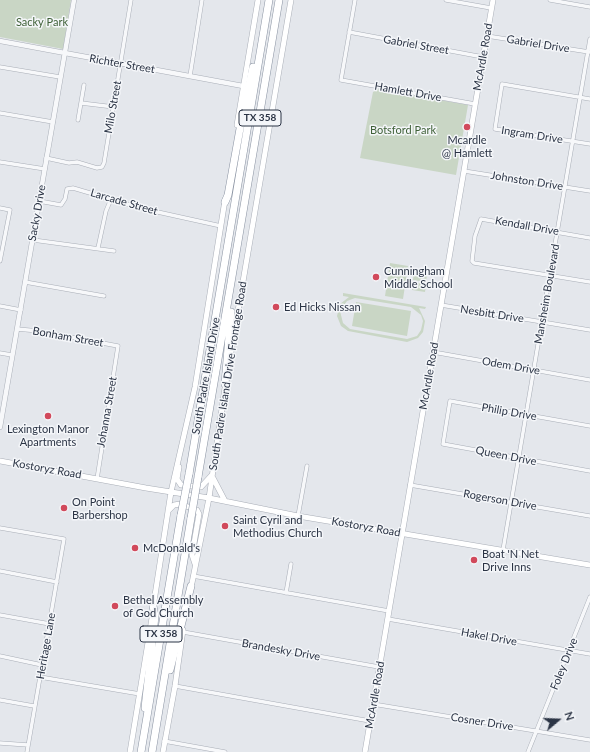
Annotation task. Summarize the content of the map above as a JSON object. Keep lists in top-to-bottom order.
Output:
{
  "streets": {
    "highway": ["TX 358", "South Padre Island Drive"],
    "main road": ["McArdle Road", "South Padre Island Drive Frontage Road", "Kostoryz Road"],
    "street": [
      "Gabriel Drive",
      "Gabriel Street",
      "Richter Street",
      "Hamlett Drive",
      "Milo Street",
      "Ingram Drive",
      "Johnston Drive",
      "Larcade Street",
      "Sacky Drive",
      "Kendall Drive",
      "Mansheim Boulevard",
      "Nesbitt Drive",
      "Bonham Street",
      "Odem Drive",
      "Johanna Street",
      "Philip Drive",
      "Queen Drive",
      "Rogerson Drive",
      "Hakel Drive",
      "Heritage Lane",
      "Brandesky Drive",
      "Foley Drive",
      "Cosner Drive"
    ]
  },
  "crossings": [
    ["Gabriel Drive", "McArdle Road"],
    ["Gabriel Drive", "Mansheim Boulevard"],
    ["Gabriel Street", "McArdle Road"],
    ["Gabriel Street", "Hamlett Drive"],
    ["McArdle Road", "Hamlett Drive"],
    ["McArdle Road", "Johnston Drive"],
    ["McArdle Road", "Nesbitt Drive"],
    ["McArdle Road", "Odem Drive"],
    ["McArdle Road", "Kostoryz Road"],
    ["McArdle Road", "Rogerson Drive"],
    ["McArdle Road", "Hakel Drive"],
    ["McArdle Road", "Brandesky Drive"],
    ["McArdle Road", "Cosner Drive"],
    ["Richter Street", "Milo Street"],
    ["Richter Street", "Sacky Drive"],
    ["Milo Street", "Sacky Drive"],
    ["Ingram Drive", "Mansheim Boulevard"],
    ["Johnston Drive", "Mansheim Boulevard"],
    ["Larcade Street", "Sacky Drive"],
    ["Sacky Drive", "Bonham Street"],
    ["Kendall Drive", "Mansheim Boulevard"],
    ["Mansheim Boulevard", "Nesbitt Drive"],
    ["Mansheim Boulevard", "Odem Drive"],
    ["Mansheim Boulevard", "Philip Drive"],
    ["Mansheim Boulevard", "Queen Drive"],
    ["Mansheim Boulevard", "Kostoryz Road"],
    ["Mansheim Boulevard", "Rogerson Drive"],
    ["Bonham Street", "Johanna Street"],
    ["South Padre Island Drive Frontage Road", "Kostoryz Road"],
    ["South Padre Island Drive Frontage Road", "Brandesky Drive"],
    ["Johanna Street", "Kostoryz Road"],
    ["Philip Drive", "Queen Drive"],
    ["Hakel Drive", "Foley Drive"],
    ["Foley Drive", "Cosner Drive"]
  ],
  "parks": ["Sacky Park", "Botsford Park"],
  "places": [
    "Mcardle @ Hamlett",
    "Cunningham Middle School",
    "Ed Hicks Nissan",
    "Lexington Manor Apartments",
    "On Point Barbershop",
    "Saint Cyril and Methodius Church",
    "McDonald's",
    "Boat 'N Net Drive Inns",
    "Bethel Assembly of God Church"
  ],
  "north": "right"
}
